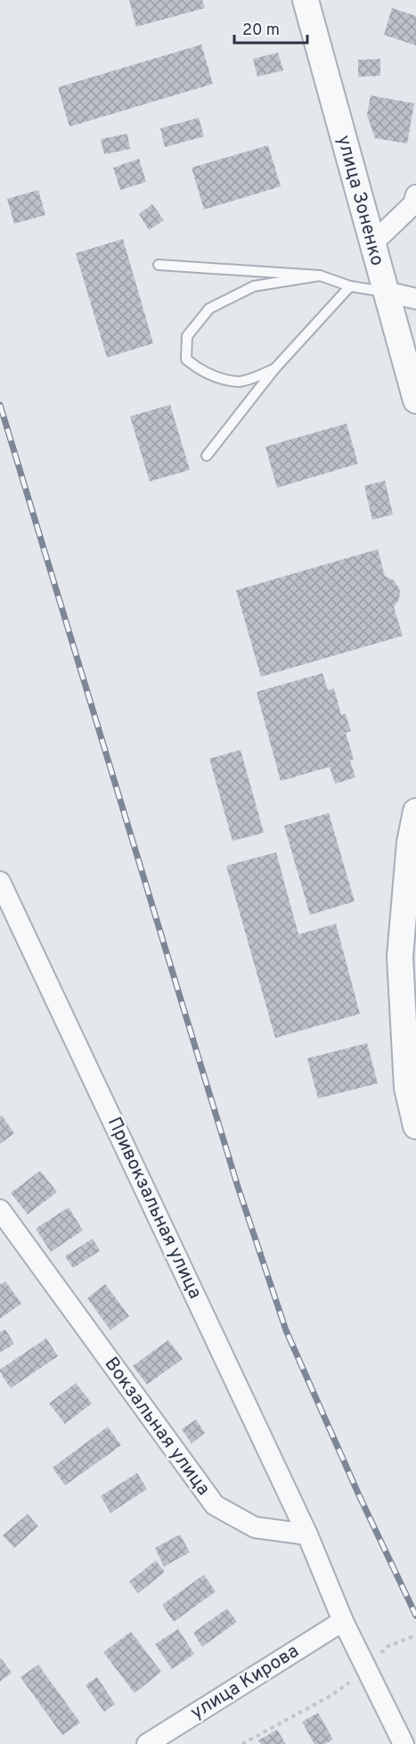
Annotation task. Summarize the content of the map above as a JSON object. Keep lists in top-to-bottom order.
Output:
{
  "streets": {
    "street": [
      "улица Зоненко",
      "Привокзальная улица",
      "Вокзальная улица",
      "улица Кирова"
    ]
  },
  "crossings": [
    ["Привокзальная улица", "Вокзальная улица"]
  ],
  "scale_bar": "20 m"
}
